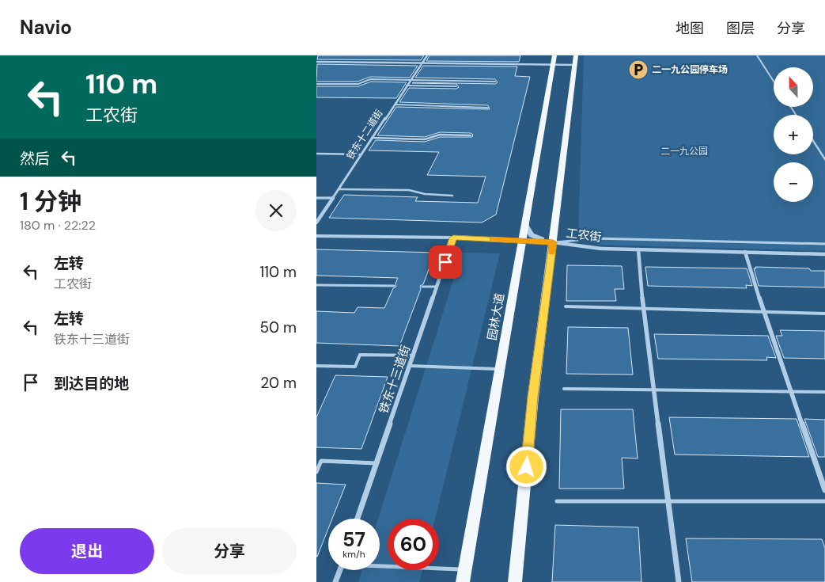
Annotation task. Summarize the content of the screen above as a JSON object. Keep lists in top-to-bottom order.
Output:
{
  "streets": {
    "main road": ["园林大道"],
    "street": ["铁东十二道街", "工农街", "铁东十三道街"]
  },
  "crossings": [
    ["工农街", "园林大道"],
    ["工农街", "铁东十三道街"]
  ],
  "parks": ["二一九公园"],
  "places": {
    "parking": ["二一九公园停车场"]
  },
  "north": "top",
  "page": {
    "header": "Navio",
    "nav": ["地图", "图层", "分享"],
    "turn": ["110 m", "工农街"],
    "map_buttons": ["+", "−"],
    "then": "然后",
    "heading": ["1 分钟", "180 m · 22:22"],
    "list": [
      {
        "name": "左转",
        "note": "工农街",
        "value": "110 m"
      },
      {
        "name": "左转",
        "note": "铁东十三道街",
        "value": "50 m"
      },
      {
        "name": "到达目的地",
        "value": "20 m"
      }
    ],
    "speed": "57 km/h",
    "limit": "60",
    "buttons": ["退出", "分享"]
  }
}
